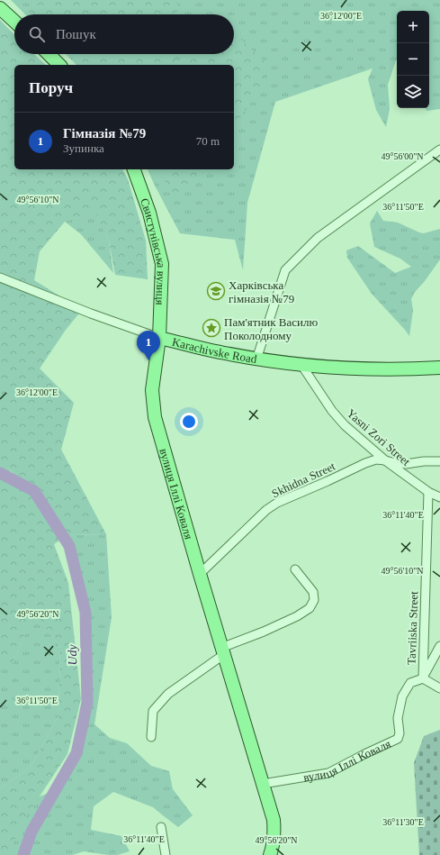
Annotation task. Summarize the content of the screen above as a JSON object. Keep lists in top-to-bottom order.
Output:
{
  "streets": {
    "main road": ["Свистунівська вулиця", "Karachivske Road", "вулиця Іллі Коваля"],
    "street": ["Yasni Zori Street", "Skhidna Street", "Tavriiska Street"]
  },
  "crossings": [
    ["Свистунівська вулиця", "Karachivske Road"],
    ["Свистунівська вулиця", "вулиця Іллі Коваля"],
    ["Karachivske Road", "Yasni Zori Street"],
    ["Karachivske Road", "вулиця Іллі Коваля"],
    ["Yasni Zori Street", "Skhidna Street"],
    ["Yasni Zori Street", "Tavriiska Street"],
    ["Skhidna Street", "вулиця Іллі Коваля"],
    ["вулиця Іллі Коваля", "Tavriiska Street"]
  ],
  "water": ["Udy"],
  "places": {
    "school or university": ["Харківська гімназія №79"],
    "place": ["Пам'ятник Василю Поколодному"]
  },
  "page": {
    "map_buttons": ["+", "−"],
    "search": "Пошук",
    "heading": "Поруч",
    "list": [
      {
        "mark": "1",
        "name": "Гімназія №79",
        "note": "Зупинка",
        "value": "70 m"
      }
    ],
    "pins": "1"
  },
  "coordinates": [
    "36°12'00\"E",
    "49°56'00\"N",
    "49°56'10\"N",
    "36°11'50\"E",
    "36°11'40\"E",
    "49°56'20\"N",
    "36°11'30\"E"
  ]
}
